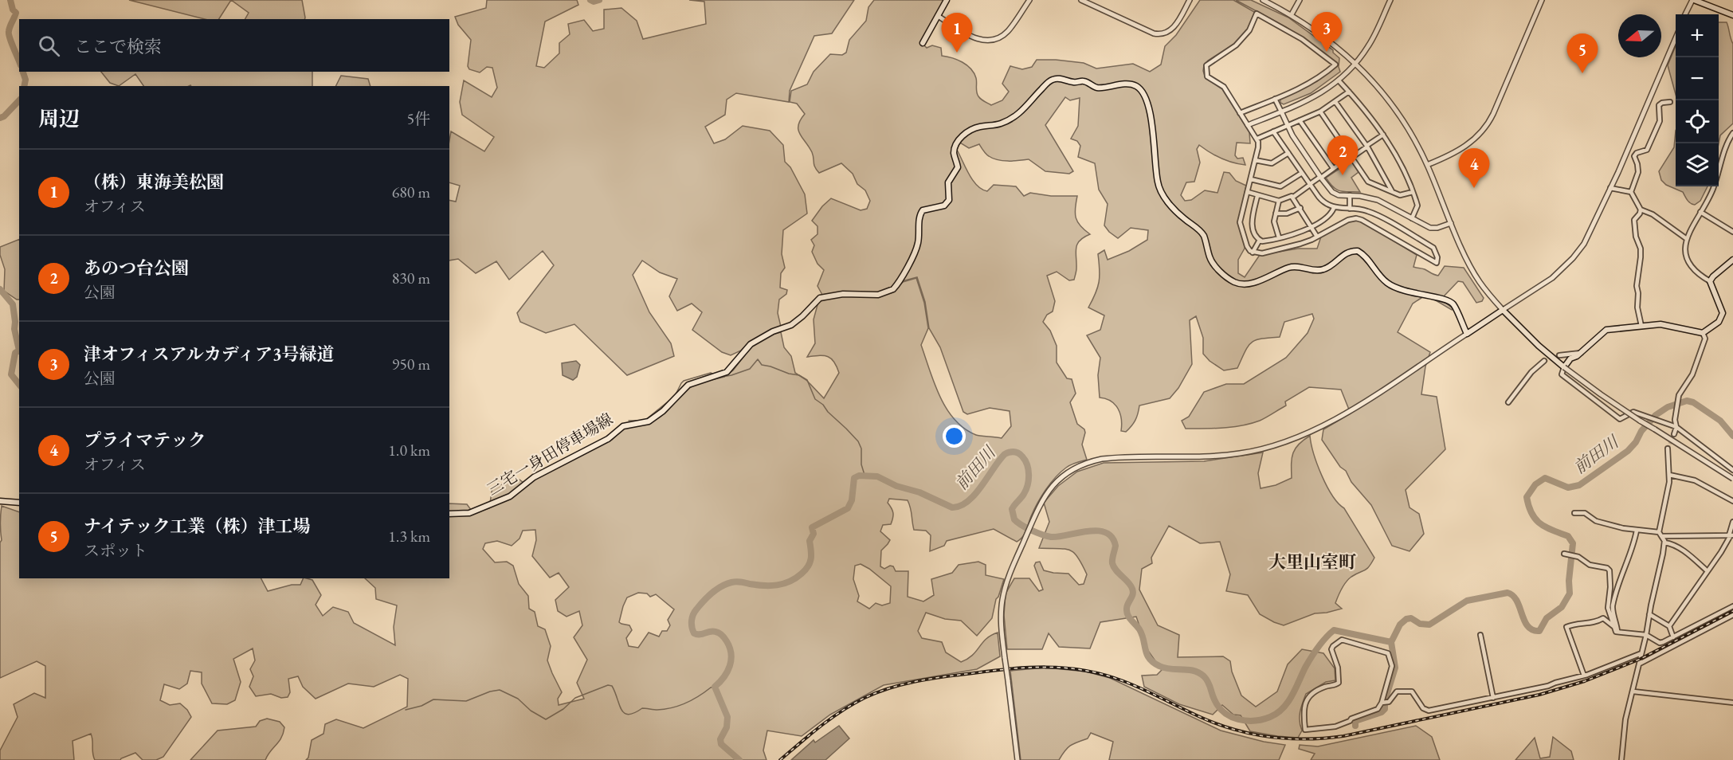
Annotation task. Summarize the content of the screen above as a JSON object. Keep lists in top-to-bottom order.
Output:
{
  "streets": {
    "main road": ["三宅一身田停車場線"]
  },
  "districts": ["大里山室町"],
  "water": ["前田川"],
  "north": "left",
  "page": {
    "pins": [
      "3",
      "1",
      "5",
      "2",
      "4"
    ],
    "map_buttons": ["+", "−"],
    "search": "ここで検索",
    "heading": ["周辺", "5件"],
    "list": [
      {
        "mark": "1",
        "name": "（株）東海美松園",
        "note": "オフィス",
        "value": "680 m"
      },
      {
        "mark": "2",
        "name": "あのつ台公園",
        "note": "公園",
        "value": "830 m"
      },
      {
        "mark": "3",
        "name": "津オフィスアルカディア3号緑道",
        "note": "公園",
        "value": "950 m"
      },
      {
        "mark": "4",
        "name": "プライマテック",
        "note": "オフィス",
        "value": "1.0 km"
      },
      {
        "mark": "5",
        "name": "ナイテック工業（株）津工場",
        "note": "スポット",
        "value": "1.3 km"
      }
    ]
  }
}
